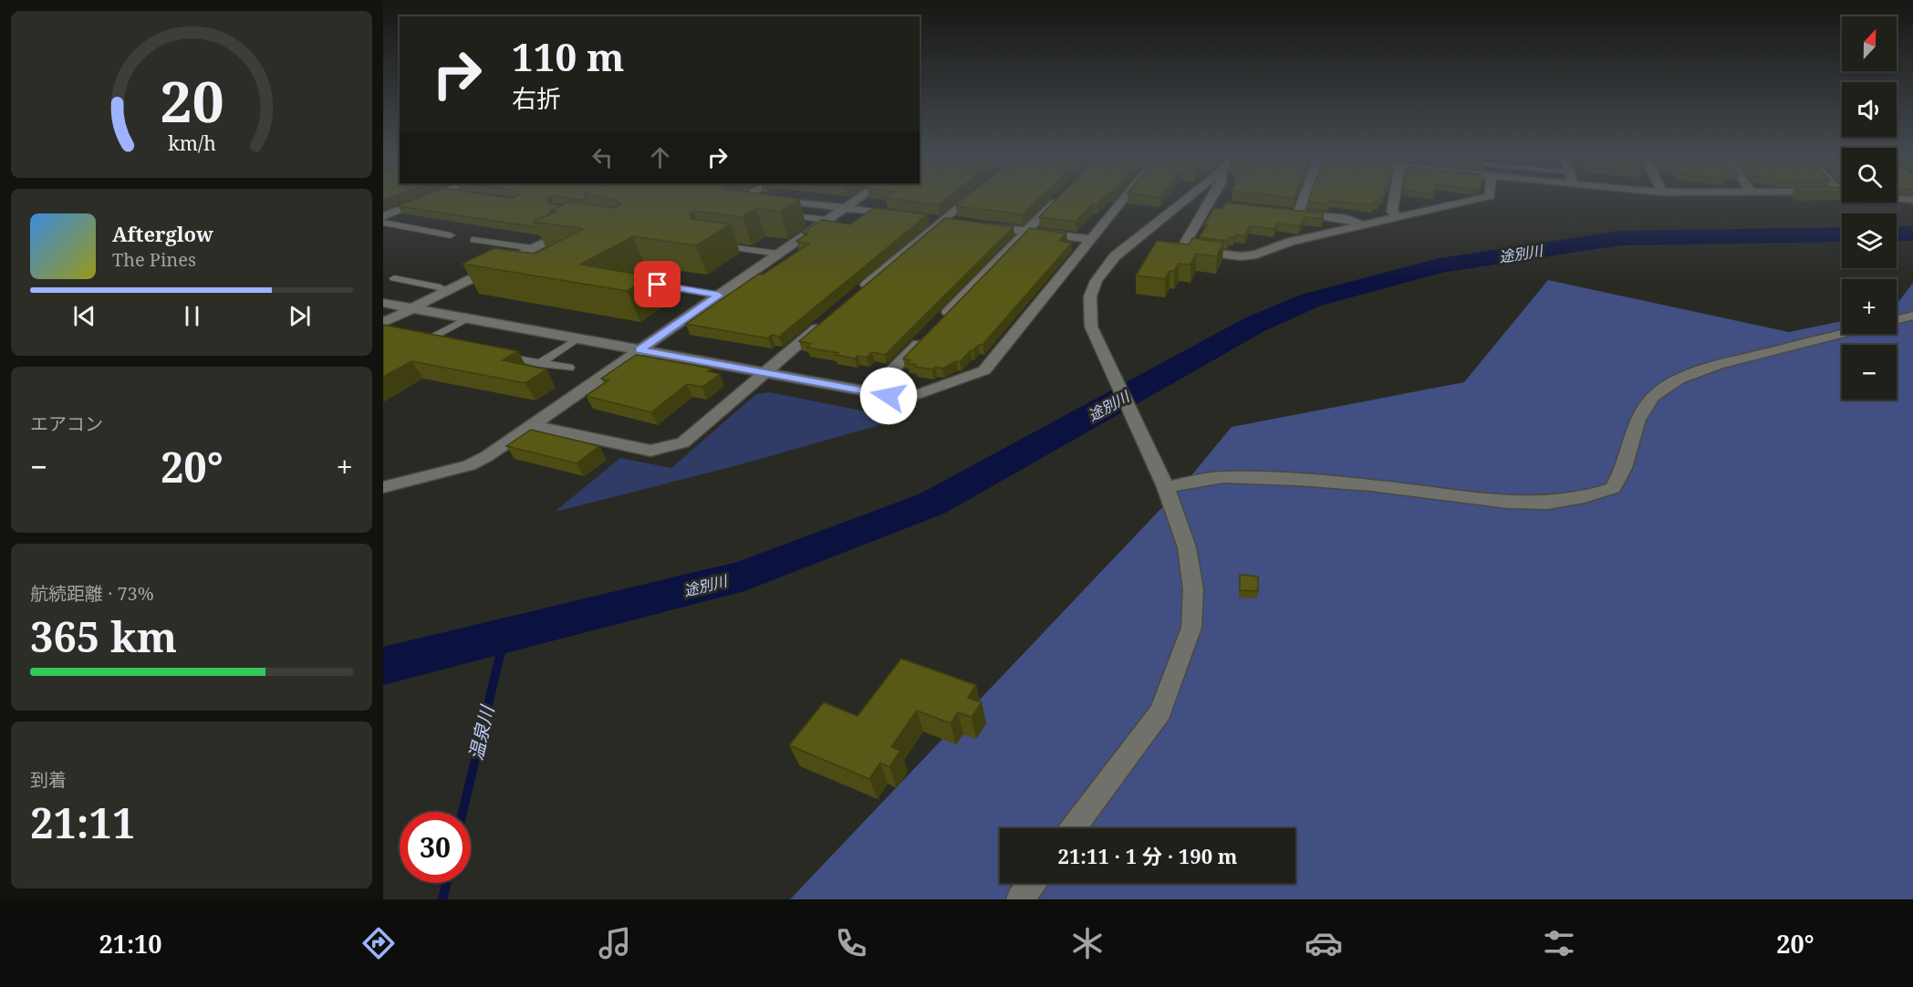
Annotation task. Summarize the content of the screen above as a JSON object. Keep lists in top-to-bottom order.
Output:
{
  "water": ["途別川", "温泉川"],
  "north": "top",
  "page": {
    "map_buttons": ["+", "−"],
    "turn": ["110 m", "右折"],
    "song": ["Afterglow", "The Pines"],
    "tile": [
      "エアコン",
      ["航続距離 · 73%", "365 km"],
      ["到着", "21:11"]
    ],
    "heat": ["−", "20°", "+"],
    "limit": "30",
    "trip": "21:11 · 1 分 · 190 m",
    "tabs": ["21:10", "20°"],
    "gauge": ["20", "km/h"]
  }
}
